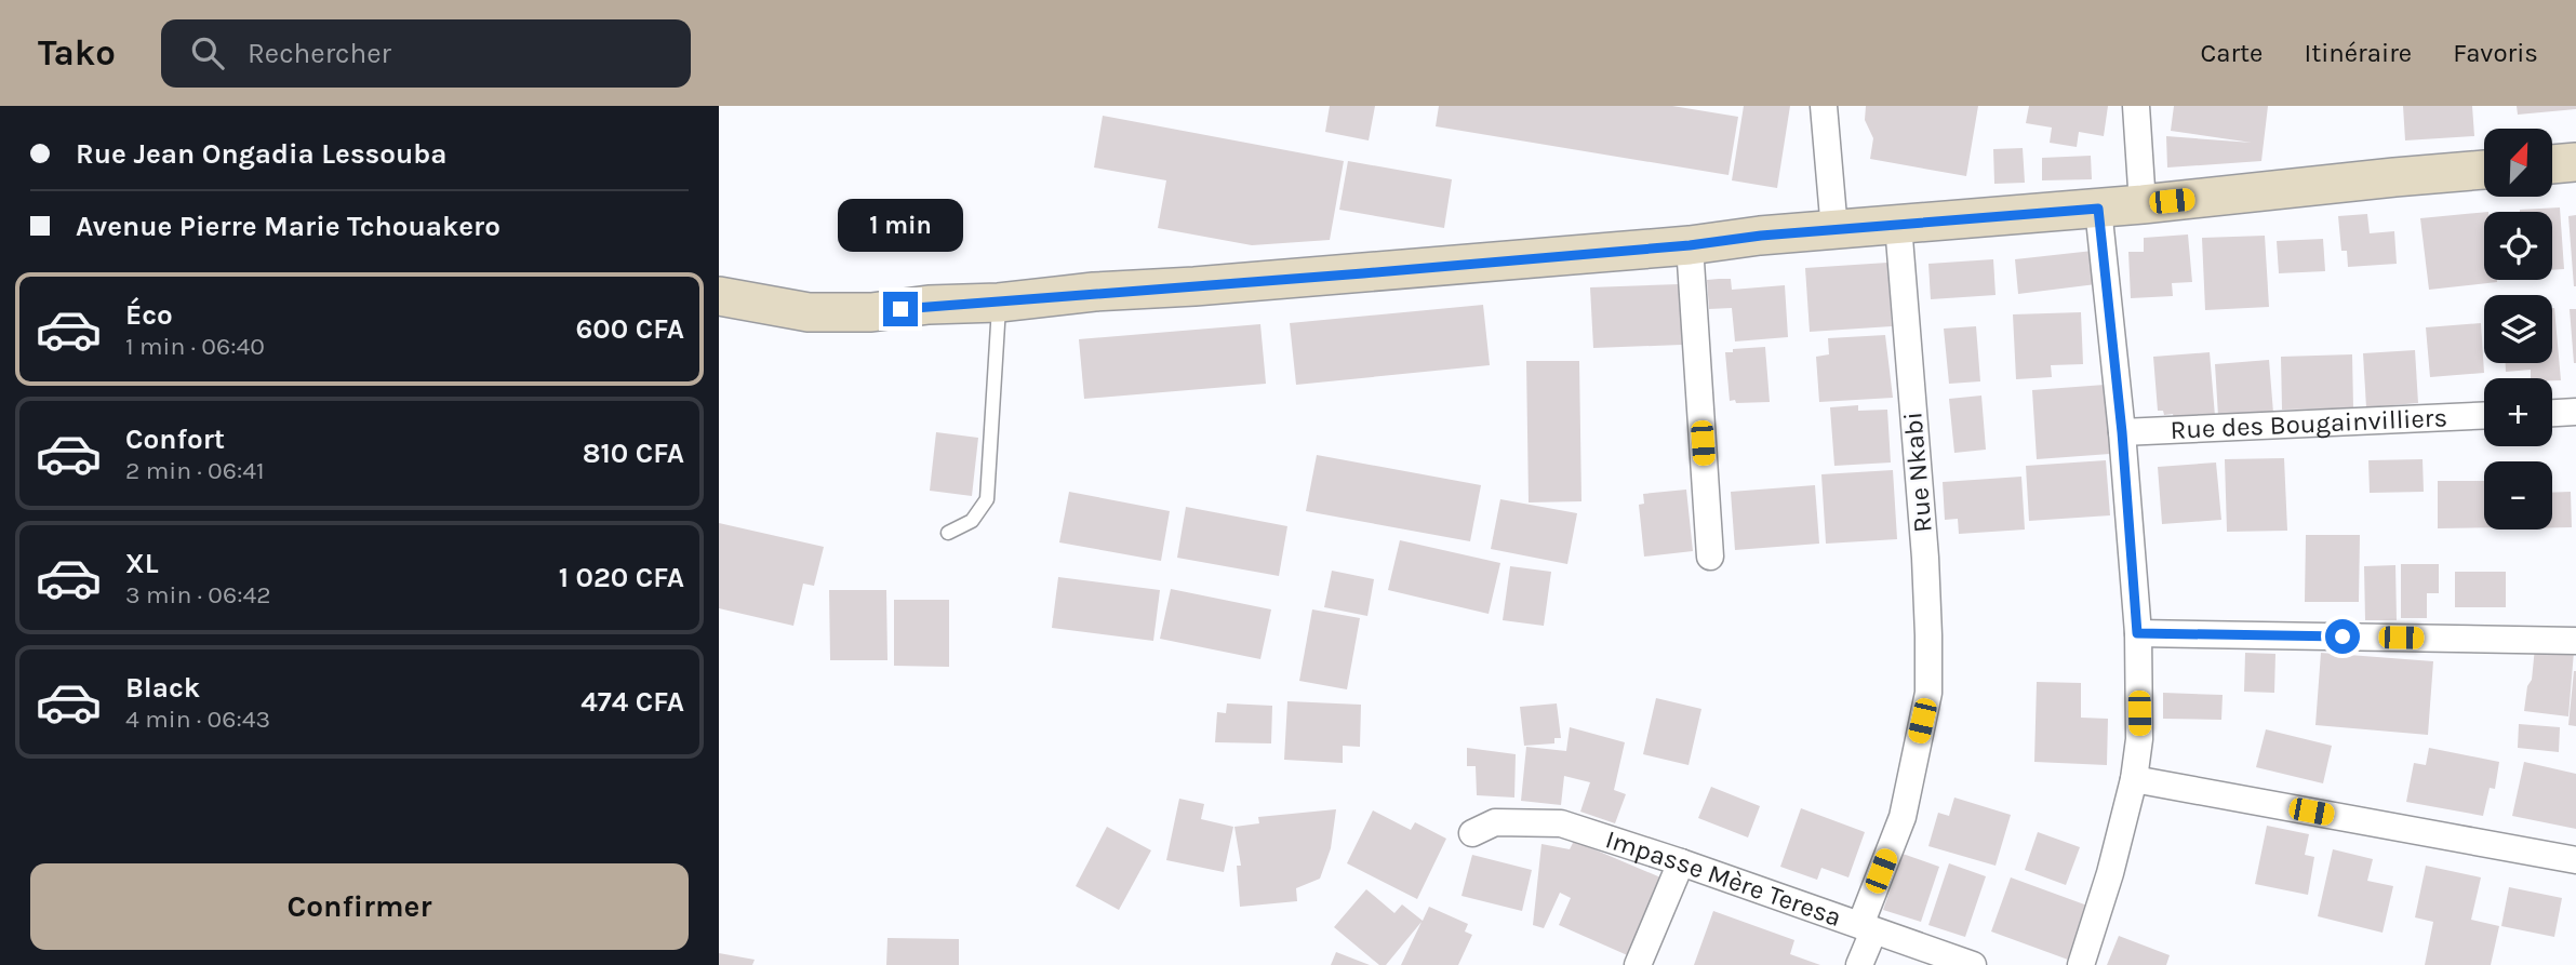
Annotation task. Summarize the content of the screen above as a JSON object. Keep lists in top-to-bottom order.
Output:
{
  "streets": {
    "street": ["Rue des Bougainvilliers", "Rue Nkabi", "Impasse Mère Teresa"]
  },
  "crossings": [
    ["Rue Nkabi", "Impasse Mère Teresa"]
  ],
  "north": "top right",
  "page": {
    "header": "Tako",
    "search": "Rechercher",
    "nav": ["Carte", "Itinéraire", "Favoris"],
    "banner": ["Rue Jean Ongadia Lessouba", "Avenue Pierre Marie Tchouakero"],
    "map_buttons": ["+", "−"],
    "bubble": "1 min",
    "list": [
      {
        "name": "Éco",
        "note": "1 min · 06:40",
        "value": "600 CFA"
      },
      {
        "name": "Confort",
        "note": "2 min · 06:41",
        "value": "810 CFA"
      },
      {
        "name": "XL",
        "note": "3 min · 06:42",
        "value": "1 020 CFA"
      },
      {
        "name": "Black",
        "note": "4 min · 06:43",
        "value": "474 CFA"
      }
    ],
    "buttons": "Confirmer"
  }
}
